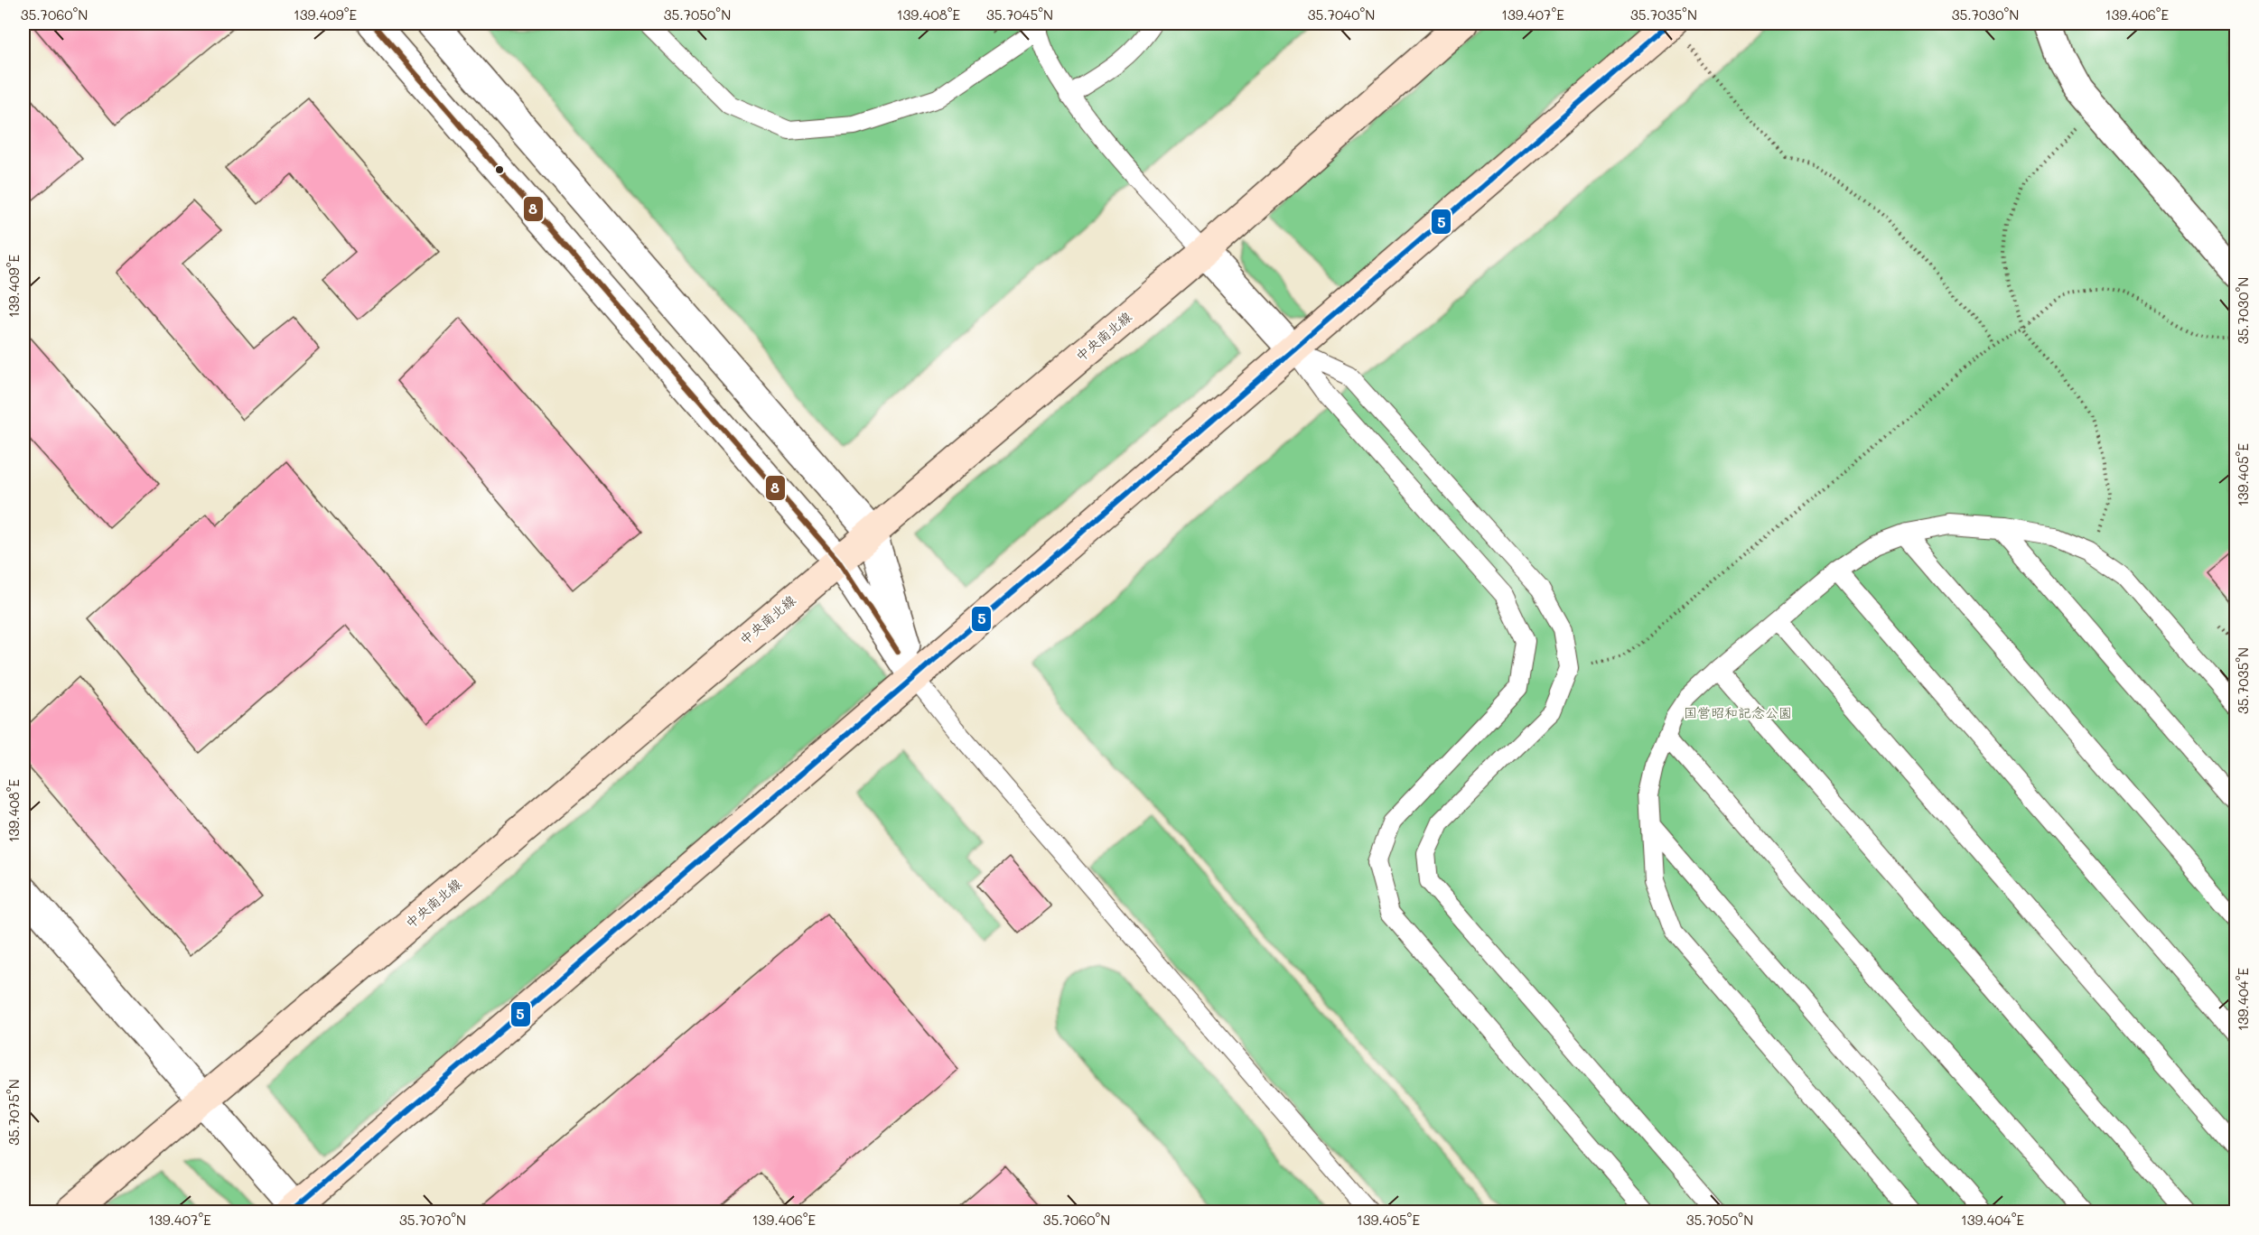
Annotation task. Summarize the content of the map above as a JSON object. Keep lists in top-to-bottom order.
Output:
{
  "streets": {
    "main road": ["中央南北線"]
  },
  "parks": ["国営昭和記念公園"],
  "lines": ["transit line 8", "transit line 5"],
  "coordinates": [
    "35.7060°N",
    "139.409°E",
    "35.7050°N",
    "139.408°E",
    "35.7045°N",
    "35.7040°N",
    "139.407°E",
    "35.7035°N",
    "35.7030°N",
    "139.406°E",
    "139.405°E",
    "139.404°E",
    "35.7075°N",
    "35.7070°N"
  ]
}
